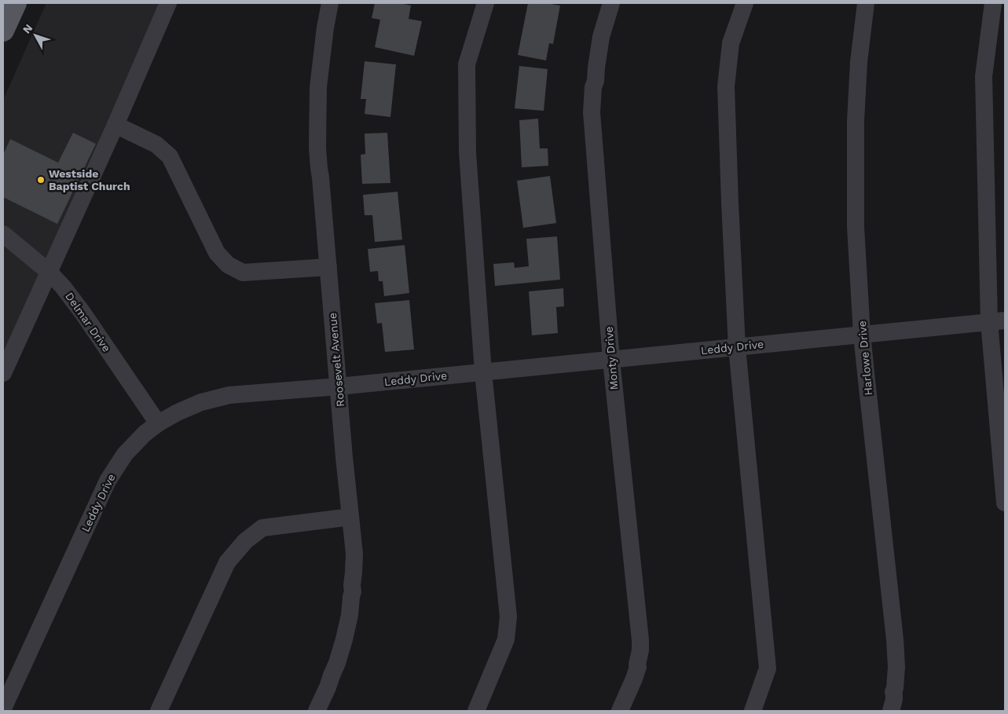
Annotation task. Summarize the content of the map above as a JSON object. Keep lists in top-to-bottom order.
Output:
{
  "streets": {
    "street": [
      "Delmar Drive",
      "Leddy Drive",
      "Monty Drive",
      "Harlowe Drive",
      "Roosevelt Avenue"
    ]
  },
  "crossings": [
    ["Delmar Drive", "Leddy Drive"],
    ["Leddy Drive", "Monty Drive"],
    ["Leddy Drive", "Harlowe Drive"],
    ["Leddy Drive", "Roosevelt Avenue"]
  ],
  "places": ["Westside Baptist Church"],
  "north": "top left"
}
